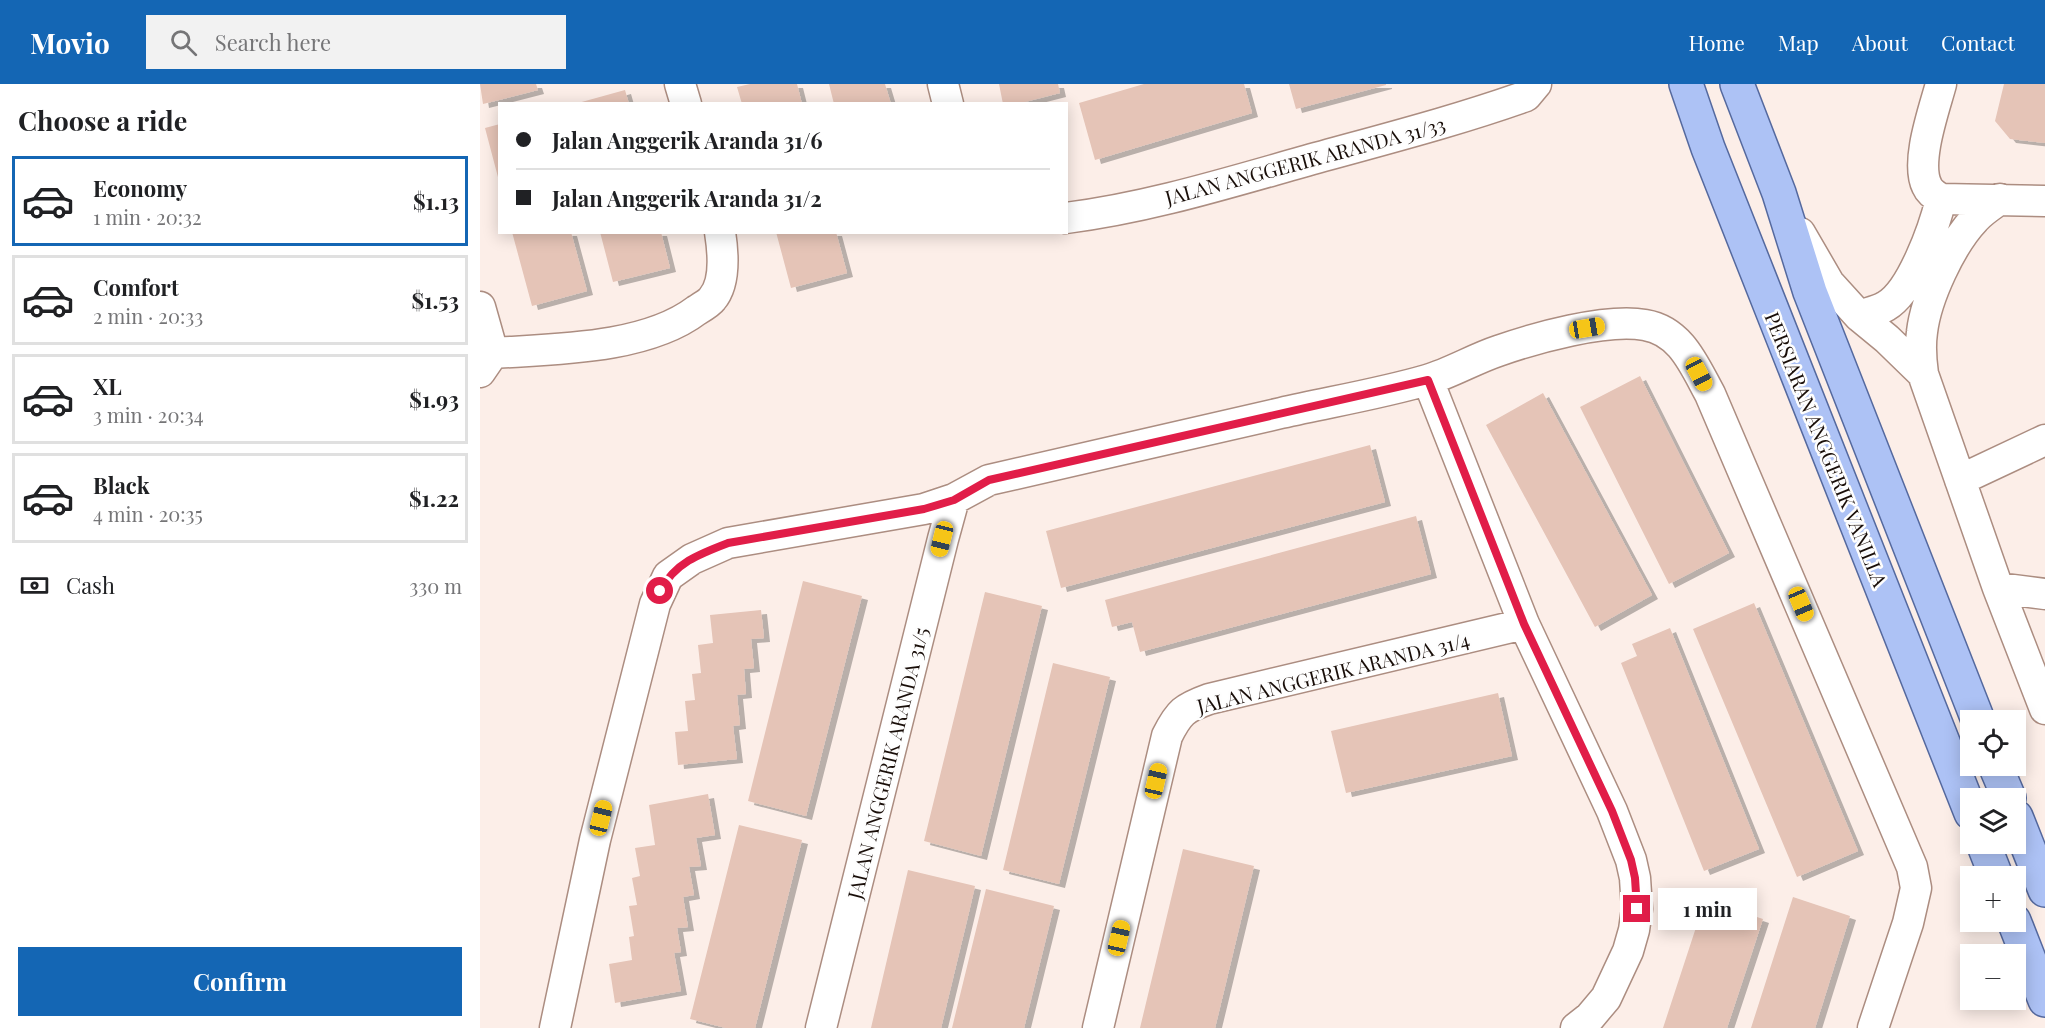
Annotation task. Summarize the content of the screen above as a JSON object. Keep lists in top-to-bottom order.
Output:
{
  "streets": {
    "main road": ["PERSIARAN ANGGERIK VANILLA"],
    "street": ["JALAN ANGGERIK ARANDA 31/33", "JALAN ANGGERIK ARANDA 31/4", "JALAN ANGGERIK ARANDA 31/5"]
  },
  "page": {
    "header": "Movio",
    "search": "Search here",
    "nav": [
      "Home",
      "Map",
      "About",
      "Contact"
    ],
    "heading": "Choose a ride",
    "banner": ["Jalan Anggerik Aranda 31/6", "Jalan Anggerik Aranda 31/2"],
    "list": [
      {
        "name": "Economy",
        "note": "1 min · 20:32",
        "value": "$1.13"
      },
      {
        "name": "Comfort",
        "note": "2 min · 20:33",
        "value": "$1.53"
      },
      {
        "name": "XL",
        "note": "3 min · 20:34",
        "value": "$1.93"
      },
      {
        "name": "Black",
        "note": "4 min · 20:35",
        "value": "$1.22"
      }
    ],
    "pay": ["Cash", "330 m"],
    "map_buttons": ["+", "−"],
    "bubble": "1 min",
    "buttons": "Confirm"
  }
}
